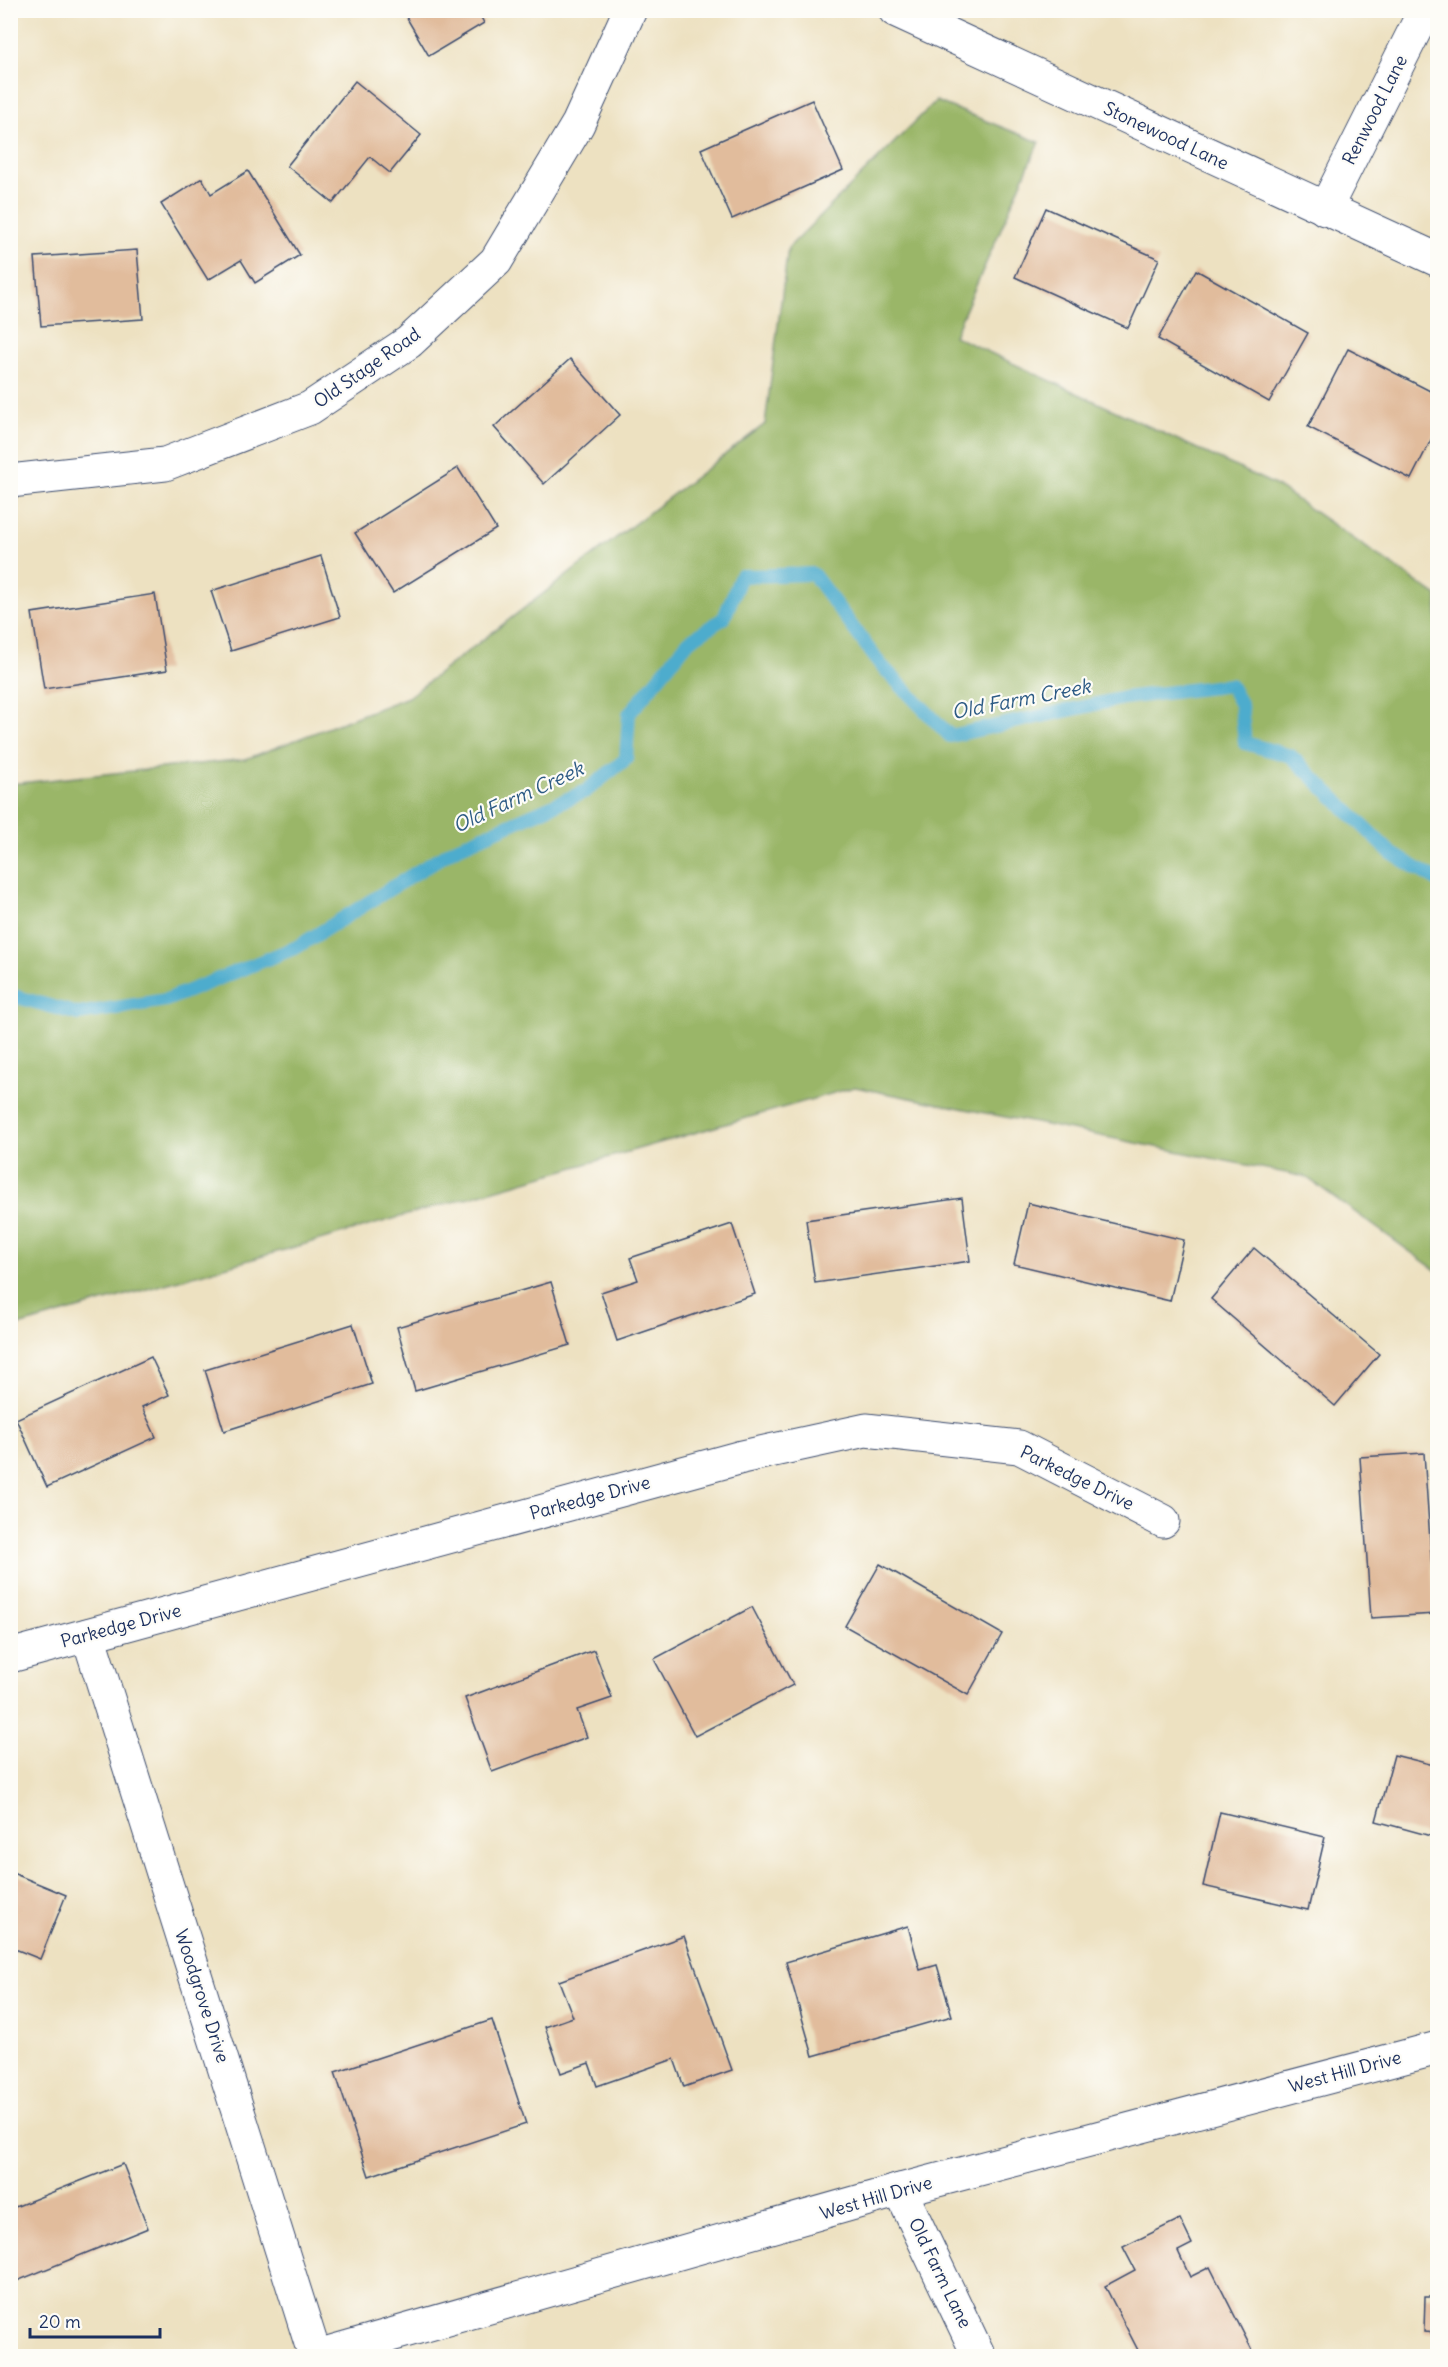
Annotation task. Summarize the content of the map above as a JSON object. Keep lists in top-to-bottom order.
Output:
{
  "streets": {
    "street": [
      "Renwood Lane",
      "Stonewood Lane",
      "Old Stage Road",
      "Parkedge Drive",
      "Woodgrove Drive",
      "West Hill Drive",
      "Old Farm Lane"
    ]
  },
  "crossings": [
    ["Renwood Lane", "Stonewood Lane"],
    ["Parkedge Drive", "Woodgrove Drive"],
    ["Woodgrove Drive", "West Hill Drive"],
    ["West Hill Drive", "Old Farm Lane"]
  ],
  "water": ["Old Farm Creek"],
  "scale_bar": "20 m"
}
